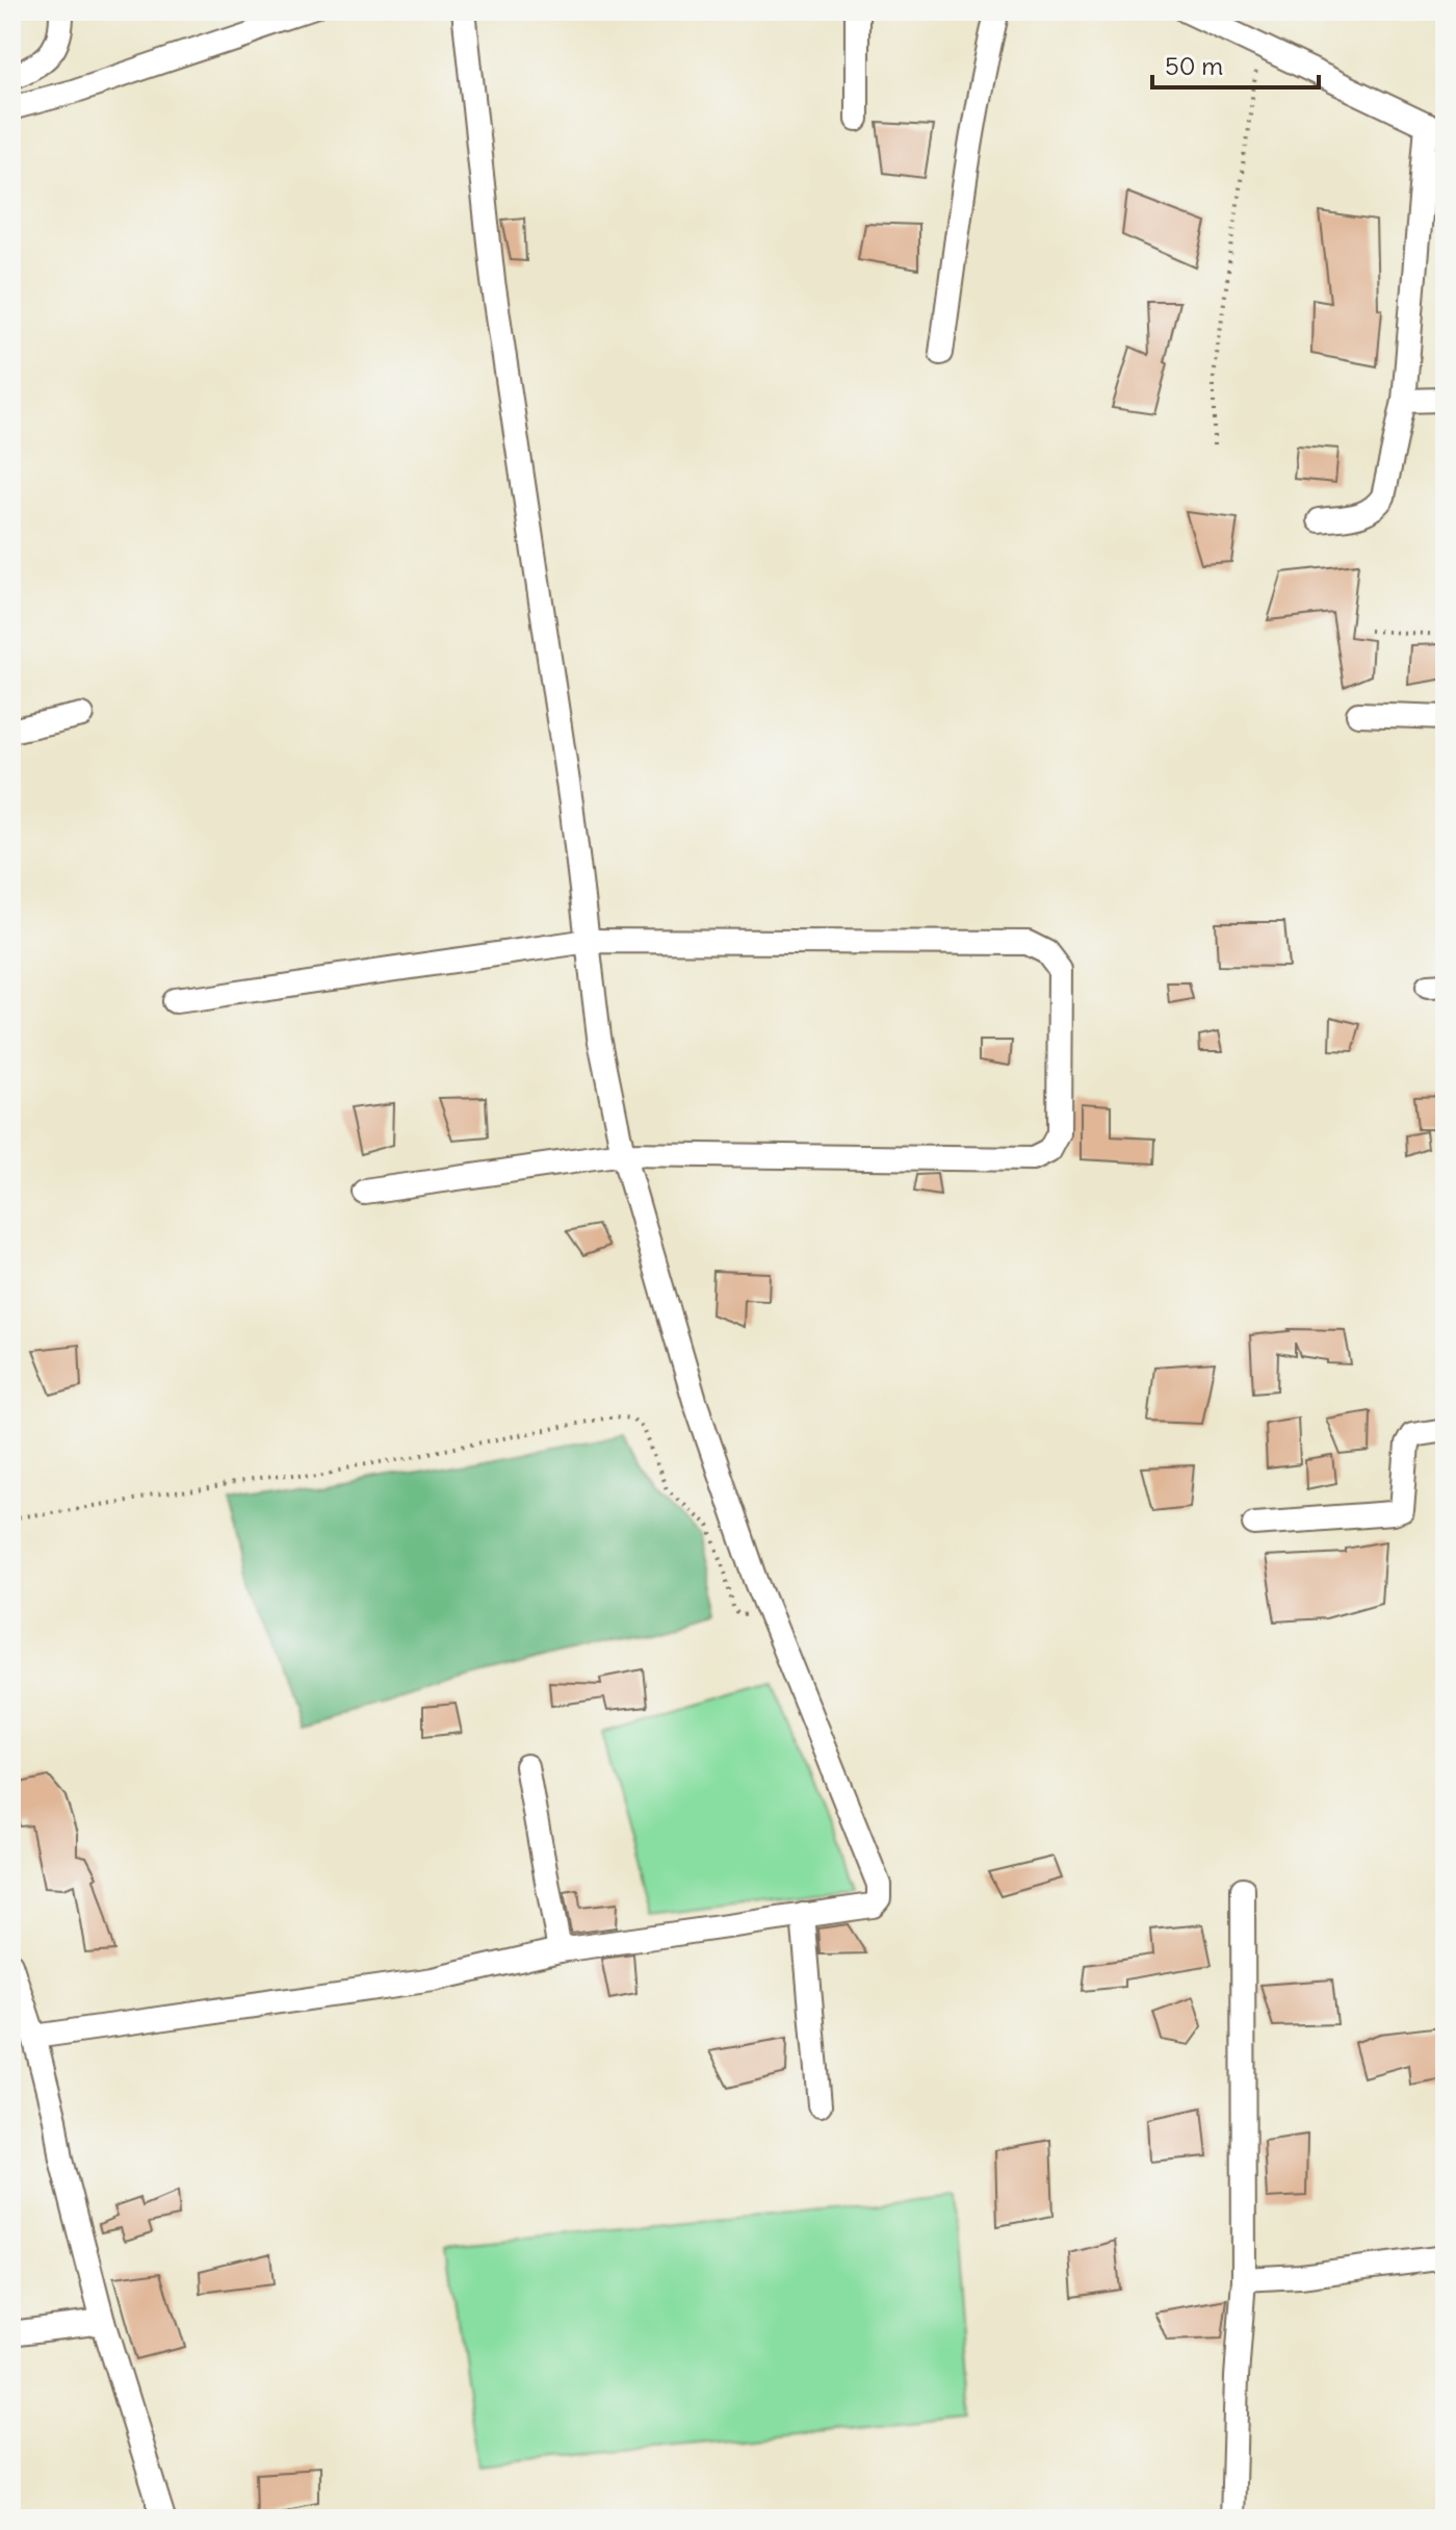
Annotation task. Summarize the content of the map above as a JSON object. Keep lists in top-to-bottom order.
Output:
{
  "scale_bar": "50 m"
}
